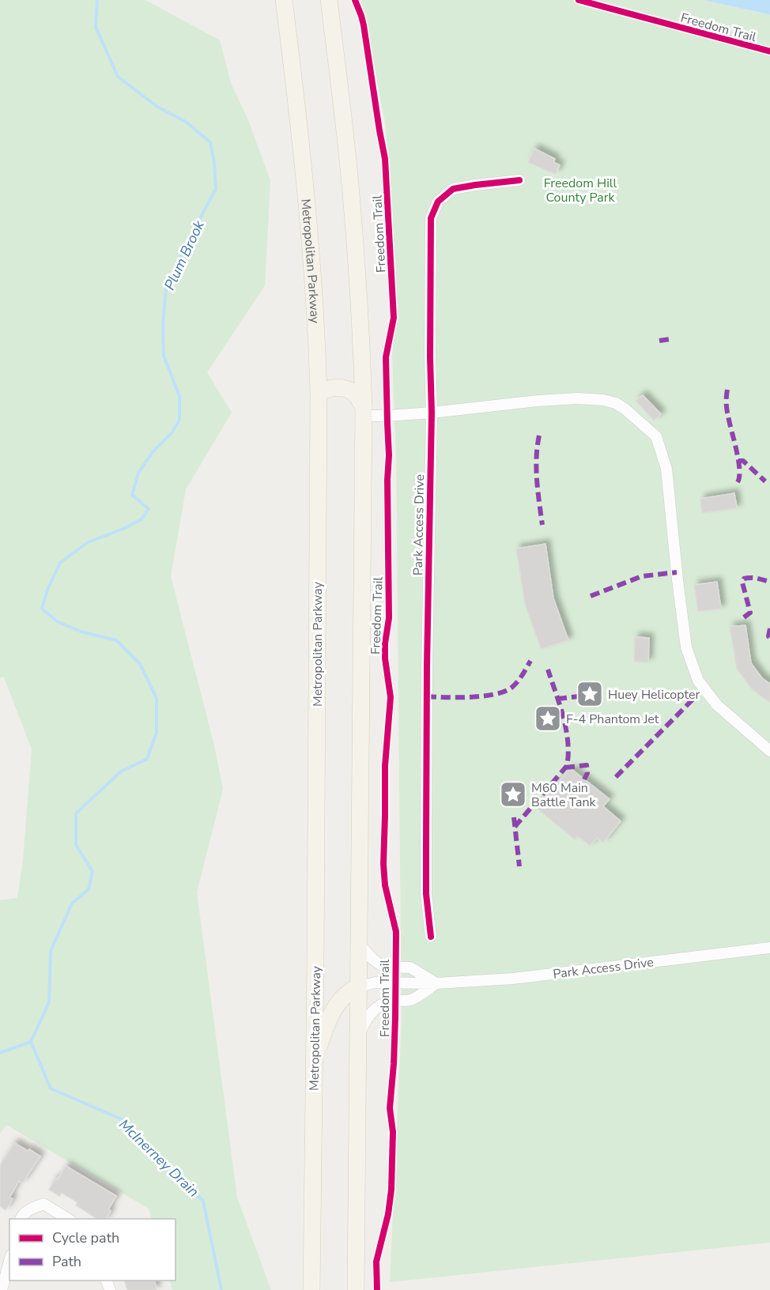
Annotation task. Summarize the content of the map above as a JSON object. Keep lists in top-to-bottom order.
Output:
{
  "streets": {
    "main road": ["Metropolitan Parkway"],
    "street": ["Park Access Drive"],
    "cycle path": ["Freedom Trail"]
  },
  "water": ["Plum Brook", "McInerney Drain"],
  "parks": ["Freedom Hill County Park"],
  "places": {
    "place": ["Huey Helicopter", "F-4 Phantom Jet", "M60 Main Battle Tank"]
  },
  "legend": ["Cycle path", "Path"]
}
